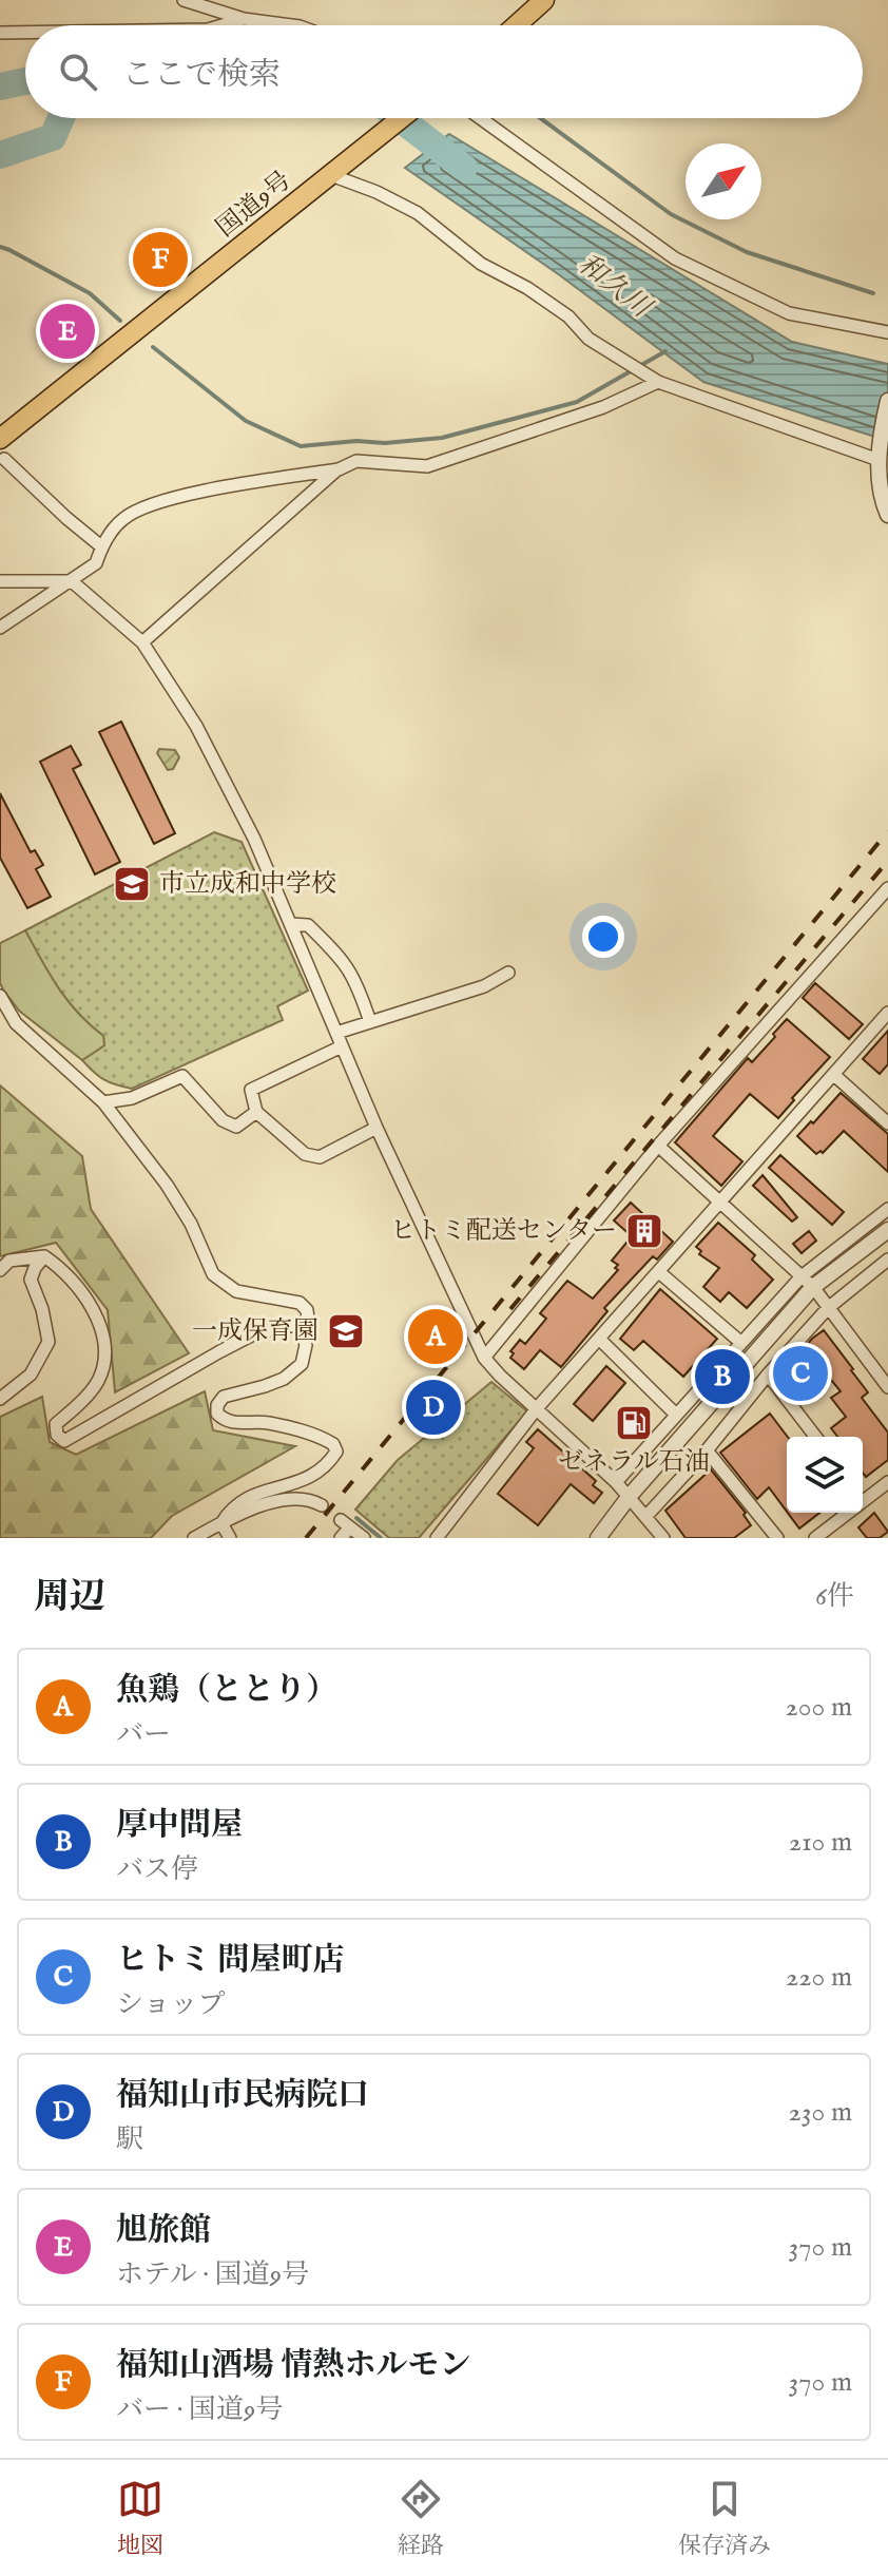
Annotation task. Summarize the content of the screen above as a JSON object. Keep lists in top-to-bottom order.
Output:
{
  "streets": {
    "highway": ["国道9号"]
  },
  "water": ["和久川"],
  "places": {
    "school or university": ["市立成和中学校", "一成保育園"],
    "building": ["ヒトミ配送センター"],
    "fuel station": ["ゼネラル石油"]
  },
  "north": "top right",
  "page": {
    "search": "ここで検索",
    "pins": [
      "F",
      "E",
      "A",
      "C",
      "B",
      "D"
    ],
    "heading": ["周辺", "6件"],
    "list": [
      {
        "mark": "A",
        "name": "魚鶏（ととり）",
        "note": "バー",
        "value": "200 m"
      },
      {
        "mark": "B",
        "name": "厚中問屋",
        "note": "バス停",
        "value": "210 m"
      },
      {
        "mark": "C",
        "name": "ヒトミ 問屋町店",
        "note": "ショップ",
        "value": "220 m"
      },
      {
        "mark": "D",
        "name": "福知山市民病院口",
        "note": "駅",
        "value": "230 m"
      },
      {
        "mark": "E",
        "name": "旭旅館",
        "note": "ホテル · 国道9号",
        "value": "370 m"
      },
      {
        "mark": "F",
        "name": "福知山酒場 情熱ホルモン",
        "note": "バー · 国道9号",
        "value": "370 m"
      }
    ],
    "nav": ["地図", "経路", "保存済み"]
  }
}
